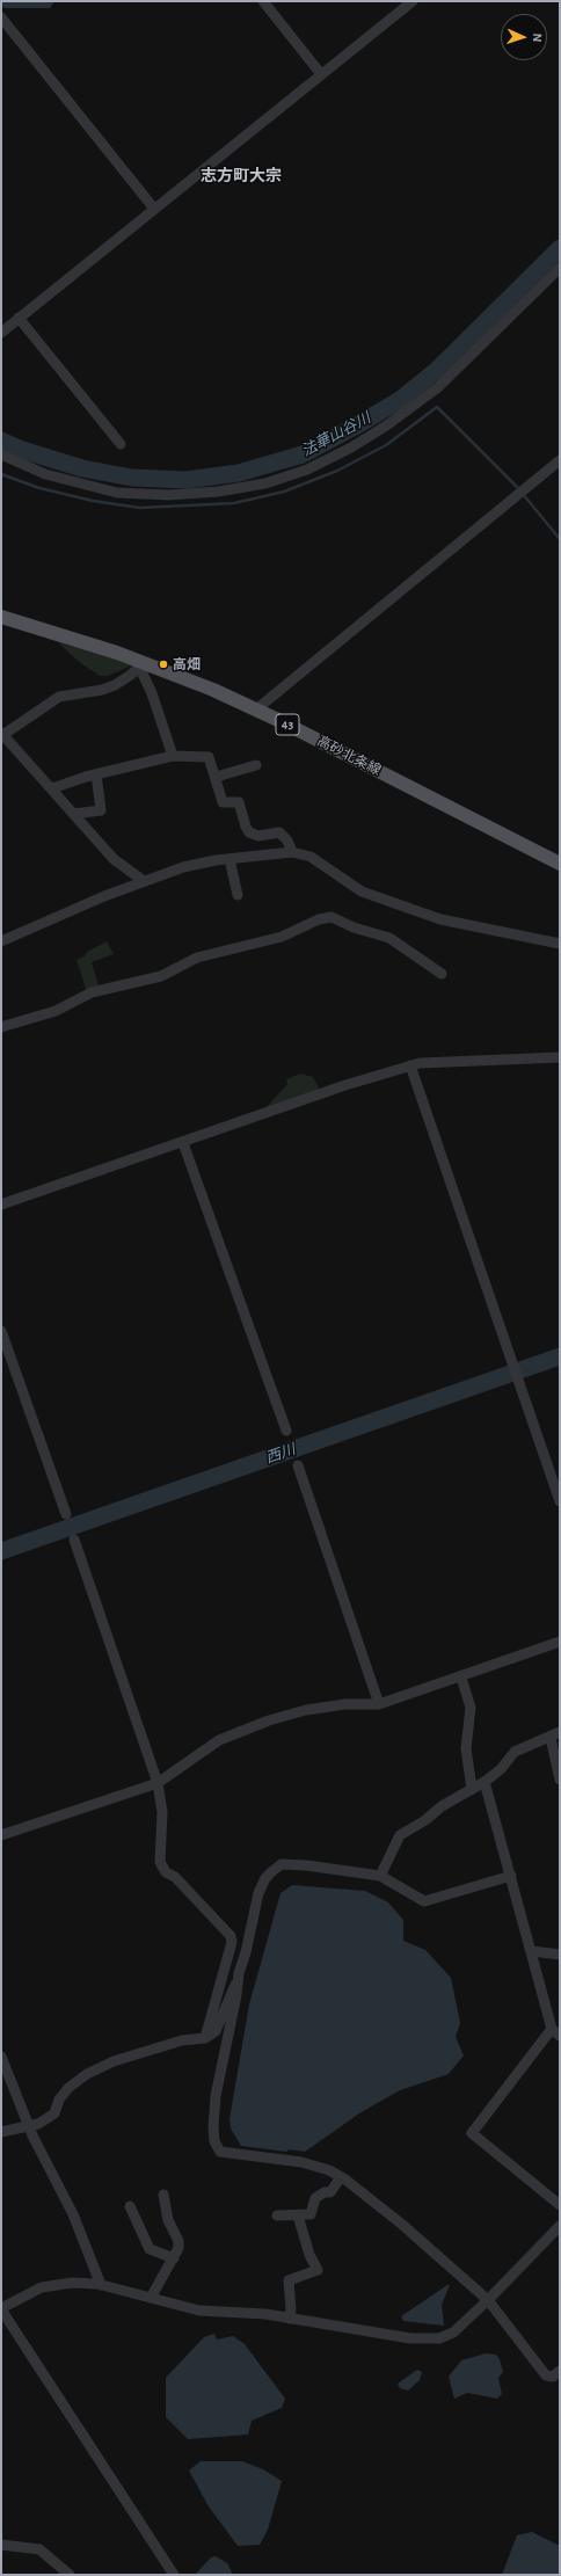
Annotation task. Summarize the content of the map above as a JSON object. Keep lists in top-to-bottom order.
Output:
{
  "streets": {
    "main road": ["43", "高砂北条線"]
  },
  "districts": ["志方町大宗"],
  "water": ["法華山谷川", "西川"],
  "places": ["高畑"],
  "north": "right"
}
